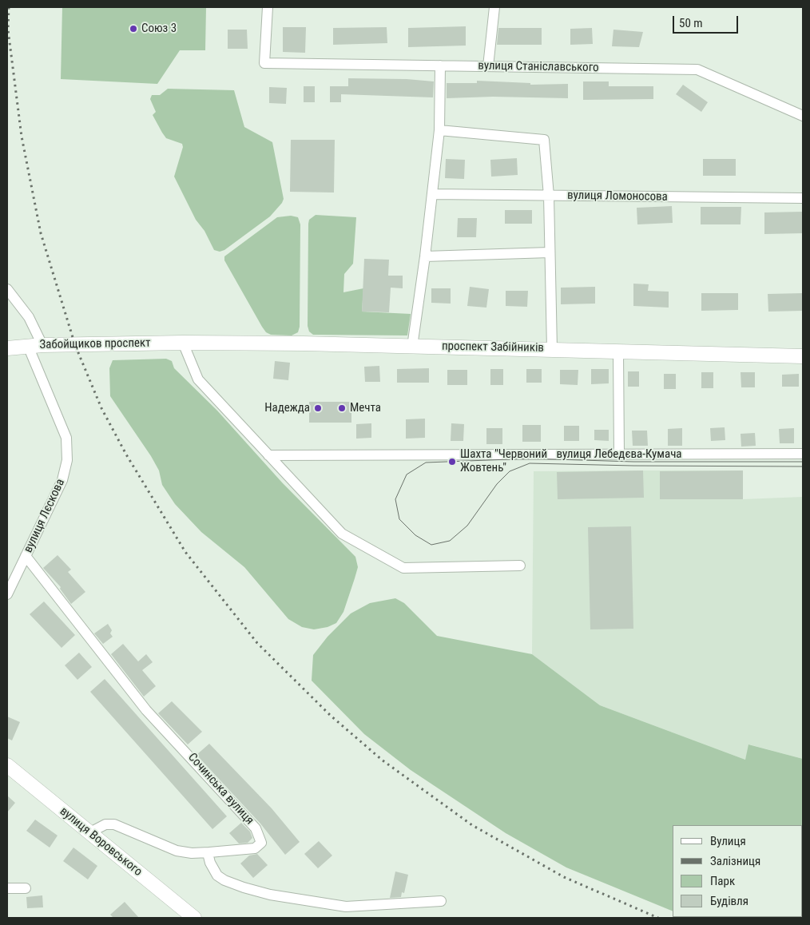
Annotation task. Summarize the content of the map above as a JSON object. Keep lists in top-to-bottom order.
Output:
{
  "streets": {
    "main road": ["Забойщиков проспект", "проспект Забійників", "вулиця Воровського"],
    "street": [
      "вулиця Станіславського",
      "вулиця Ломоносова",
      "вулиця Лебедєва-Кумача",
      "вулиця Лєскова",
      "Сочинська вулиця"
    ]
  },
  "crossings": [
    ["Забойщиков проспект", "проспект Забійників"],
    ["Забойщиков проспект", "вулиця Лєскова"],
    ["вулиця Лєскова", "Сочинська вулиця"]
  ],
  "places": [
    "Союз 3",
    "Надежда",
    "Мечта",
    "Шахта \"Червоний Жовтень\""
  ],
  "legend": [
    "Вулиця",
    "Залізниця",
    "Парк",
    "Будівля"
  ],
  "scale_bar": "50 m"
}
